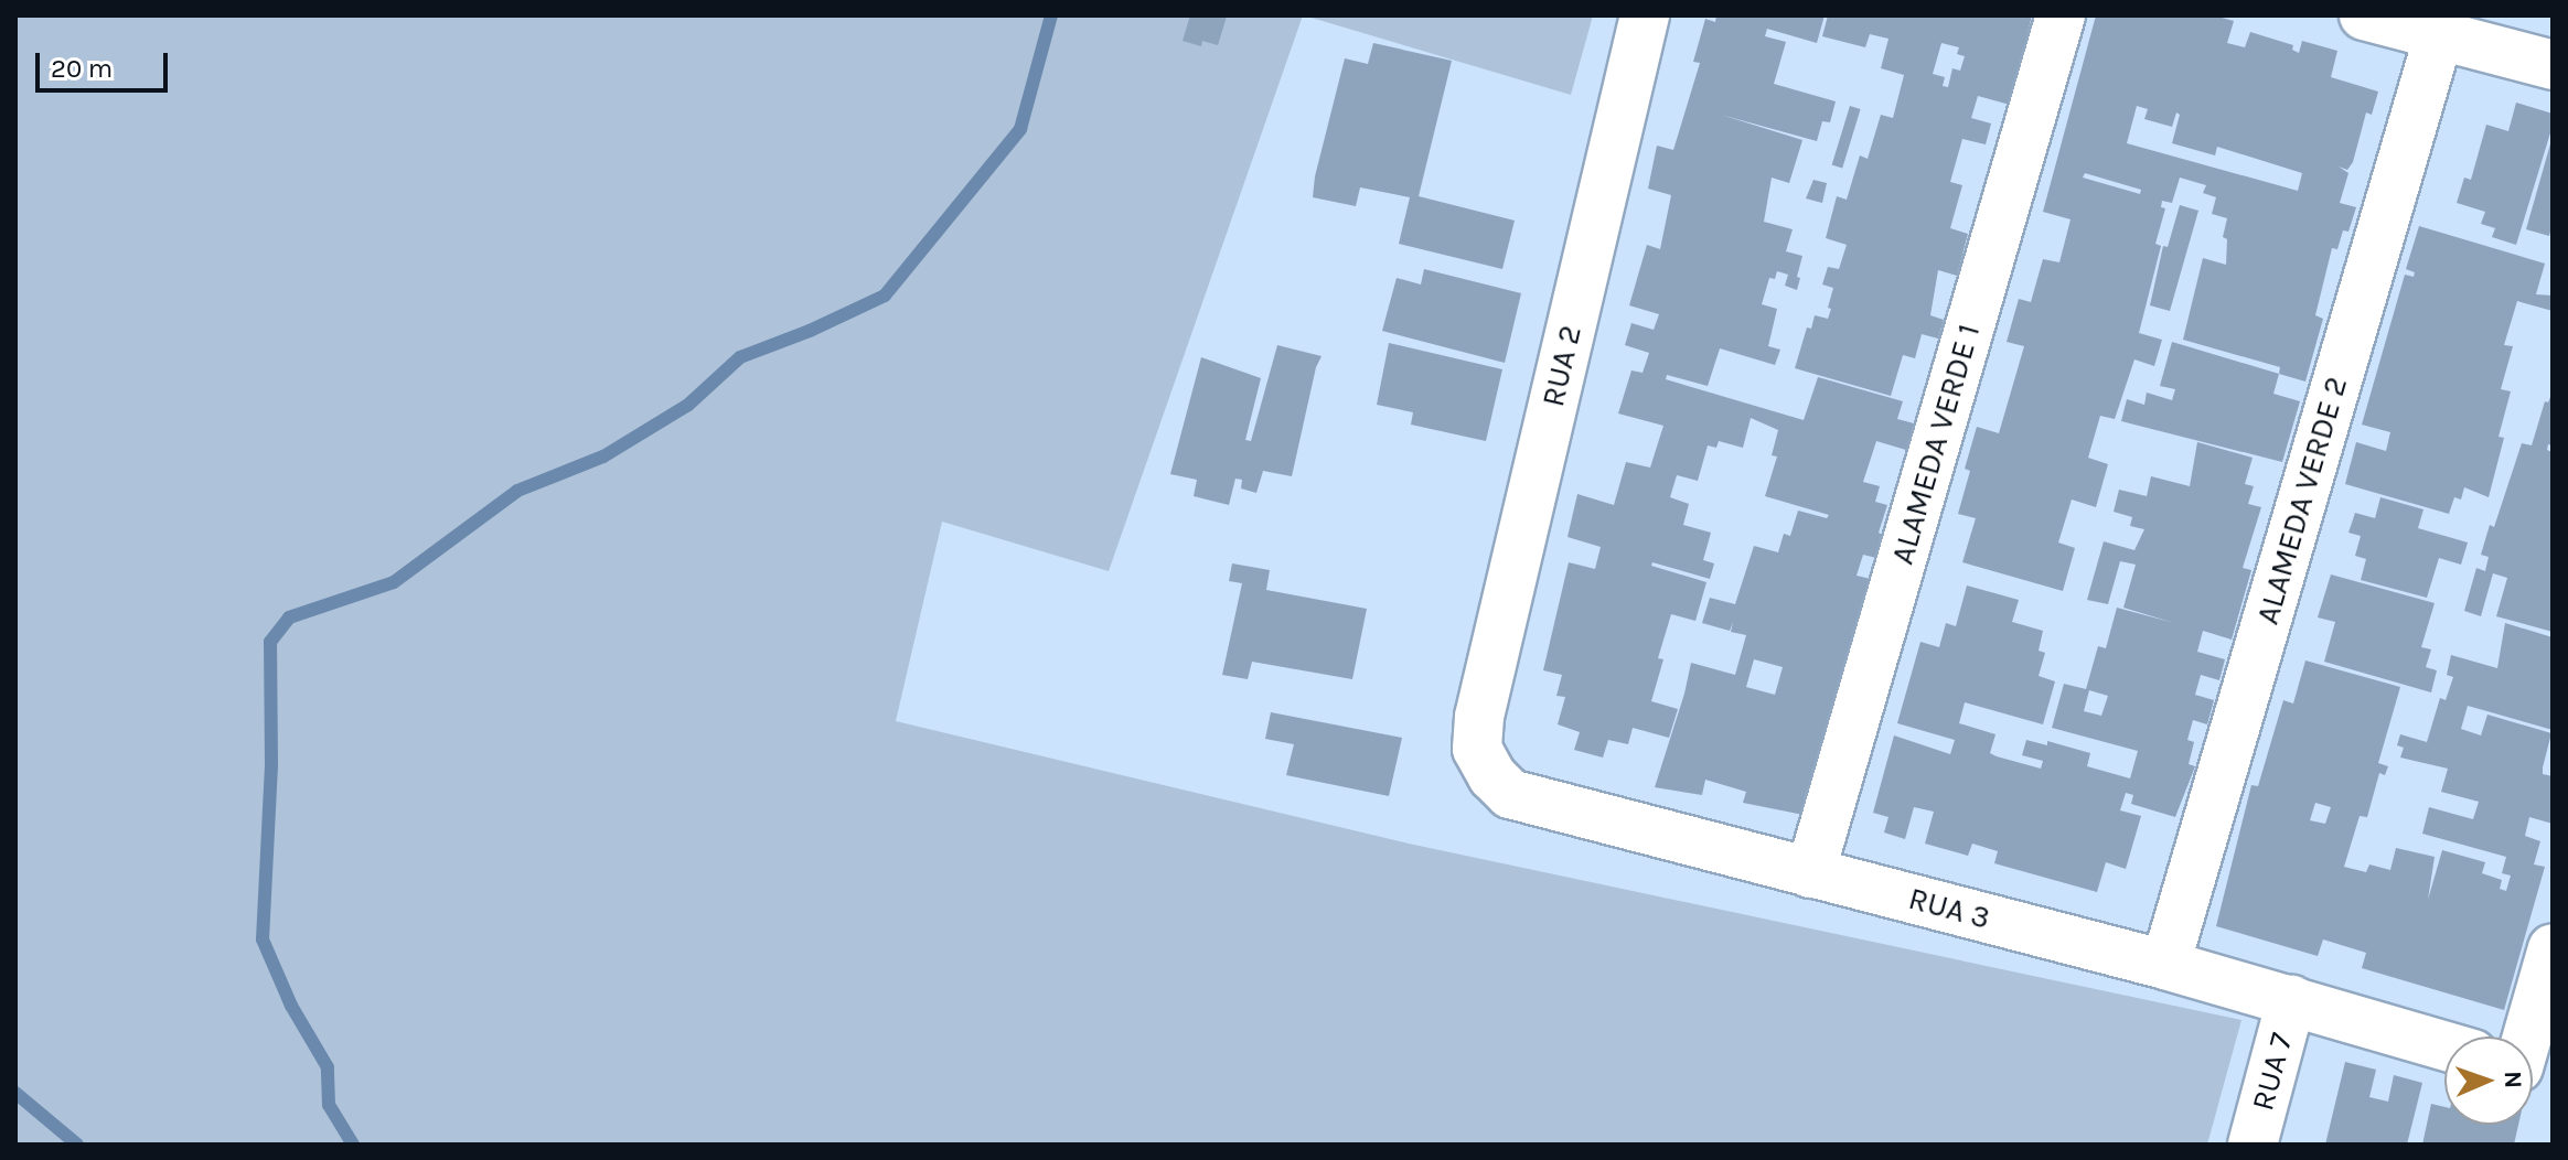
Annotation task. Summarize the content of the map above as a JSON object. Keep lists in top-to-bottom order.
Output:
{
  "streets": {
    "street": [
      "RUA 2",
      "ALAMEDA VERDE 1",
      "ALAMEDA VERDE 2",
      "RUA 3",
      "RUA 7"
    ]
  },
  "crossings": [
    ["RUA 2", "RUA 3"],
    ["ALAMEDA VERDE 1", "RUA 3"],
    ["ALAMEDA VERDE 2", "RUA 3"],
    ["RUA 3", "RUA 7"]
  ],
  "scale_bar": "20 m",
  "north": "right"
}
